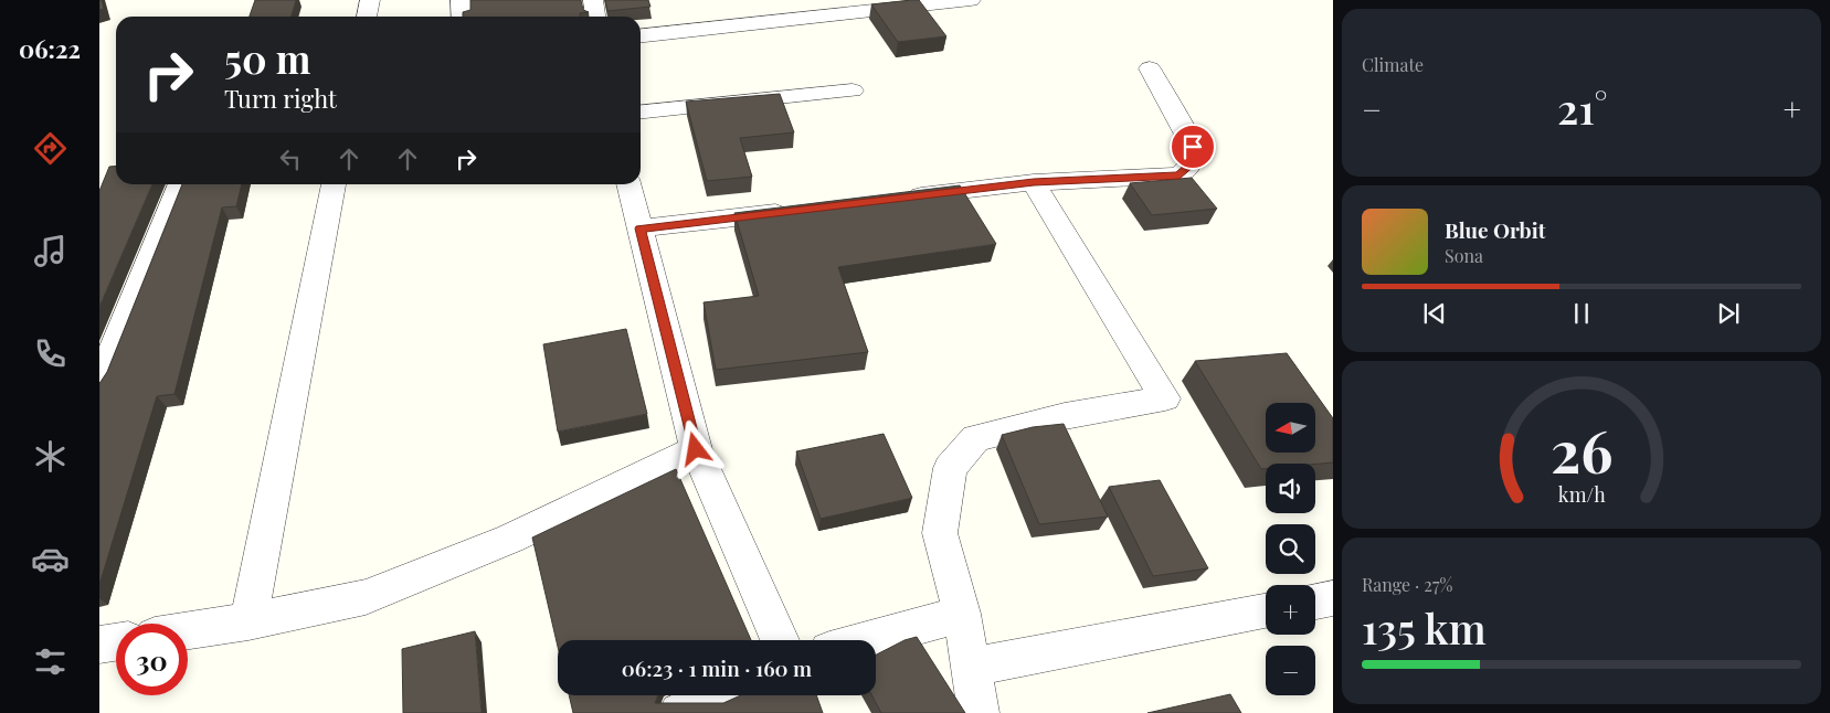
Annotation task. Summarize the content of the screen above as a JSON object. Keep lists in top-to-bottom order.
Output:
{
  "north": "left",
  "page": {
    "tabs": "06:22",
    "tile": [
      "Climate",
      ["Range · 27%", "135 km"]
    ],
    "turn": ["50 m", "Turn right"],
    "heat": ["−", "21°", "+"],
    "song": ["Blue Orbit", "Sona"],
    "map_buttons": ["+", "−"],
    "limit": "30",
    "trip": "06:23 · 1 min · 160 m",
    "gauge": ["26", "km/h"]
  }
}
